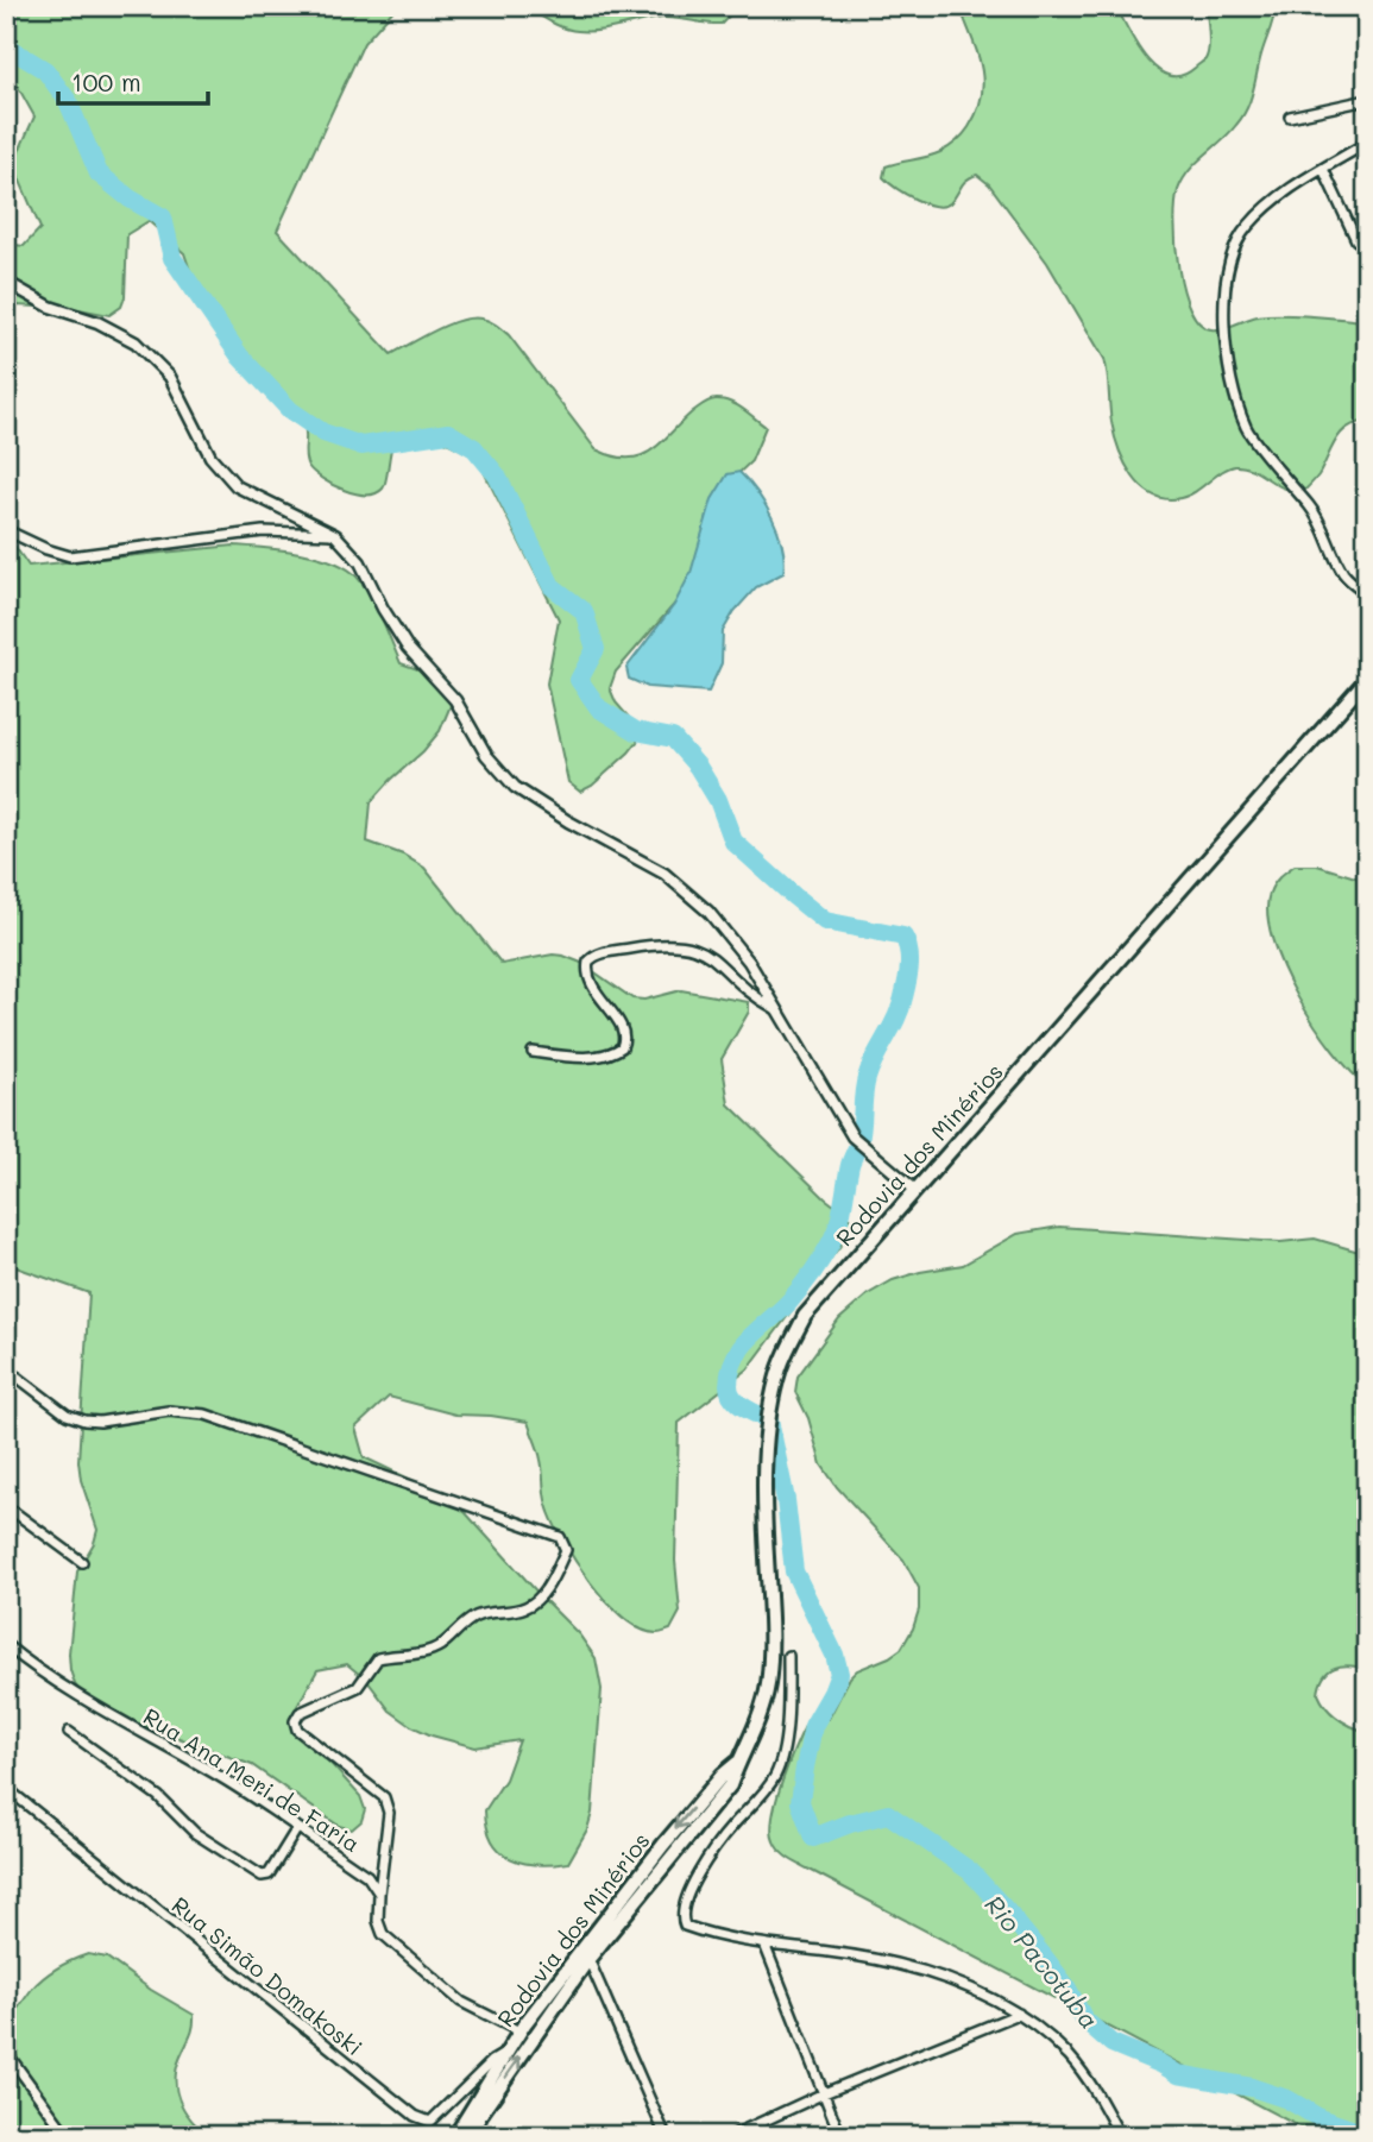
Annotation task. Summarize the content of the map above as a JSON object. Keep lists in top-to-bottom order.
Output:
{
  "streets": {
    "main road": ["Rodovia dos Minérios"],
    "street": ["Rua Ana Meri de Faria", "Rua Simão Domakoski"]
  },
  "crossings": [
    ["Rodovia dos Minérios", "Rua Simão Domakoski"]
  ],
  "water": ["Rio Pacotuba"],
  "scale_bar": "100 m"
}
